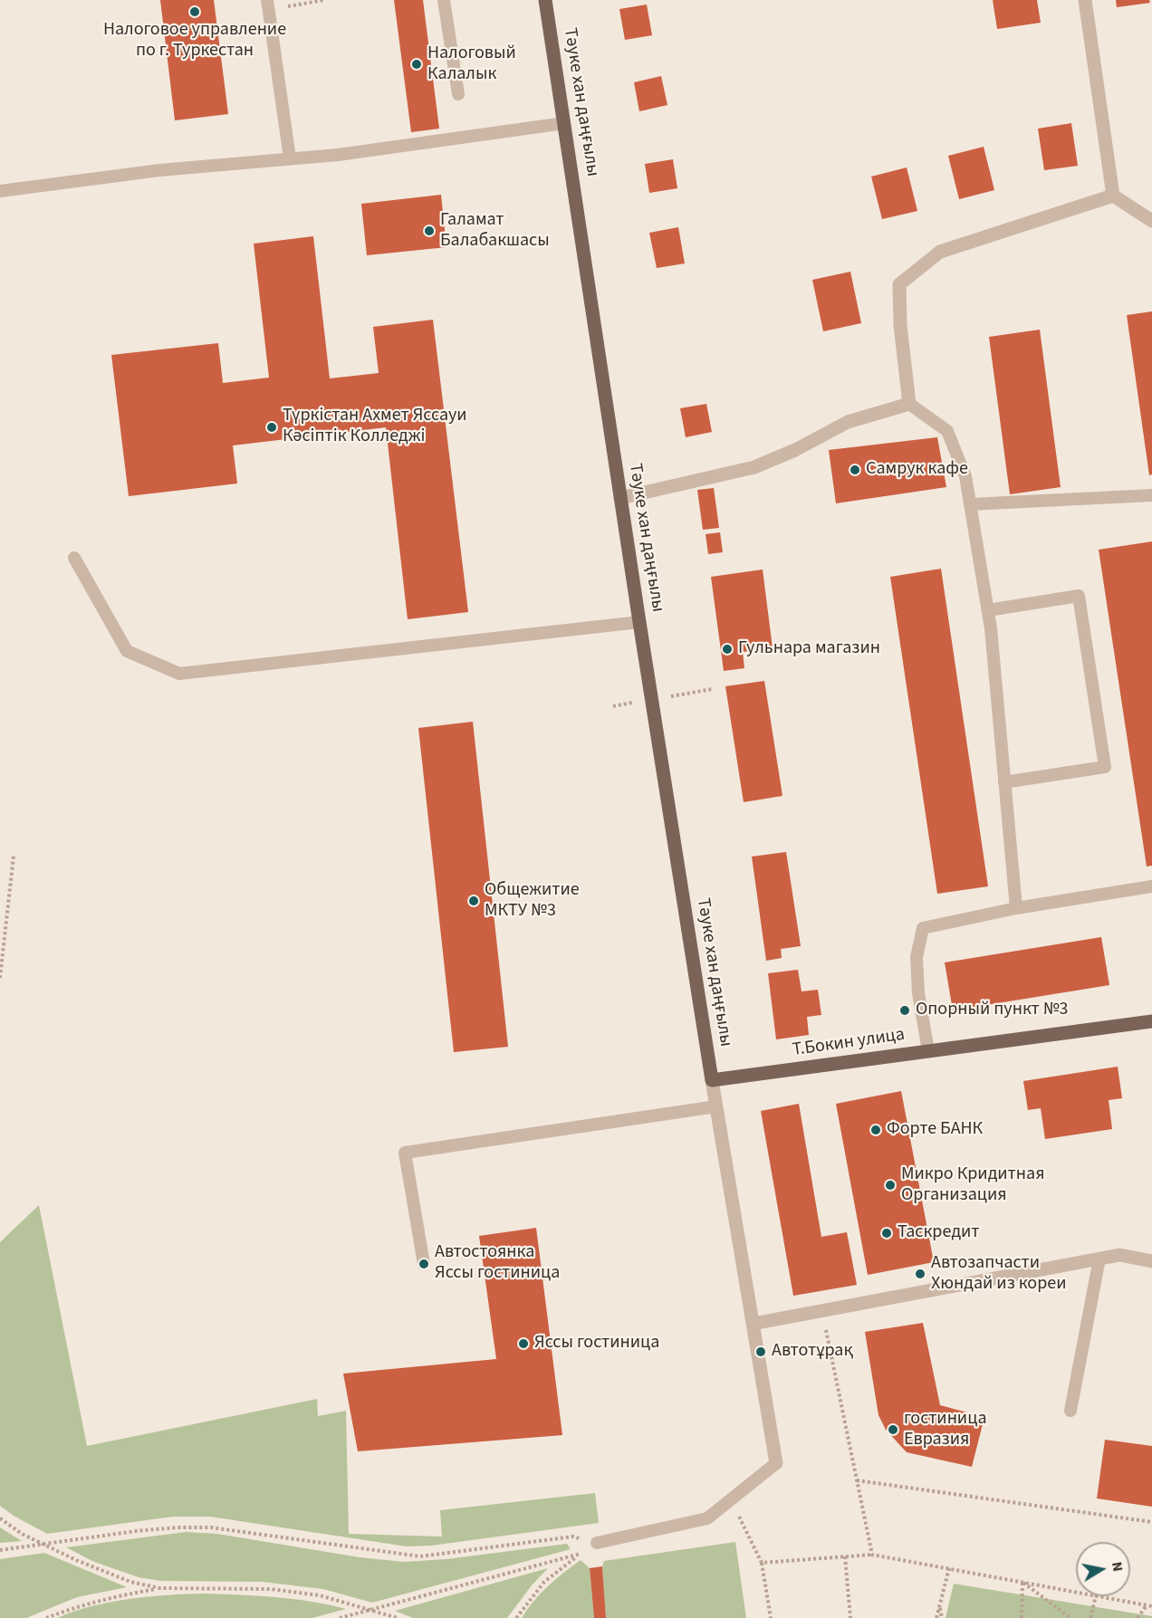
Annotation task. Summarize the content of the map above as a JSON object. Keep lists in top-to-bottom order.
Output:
{
  "streets": {
    "main road": ["Тәуке хан даңғылы", "Т.Бокин улица"]
  },
  "crossings": [
    ["Тәуке хан даңғылы", "Т.Бокин улица"]
  ],
  "places": [
    "Налоговое управление по г. Туркестан",
    "Налоговый Калалык",
    "Галамат Балабакшасы",
    "Түркістан Ахмет Яссауи Кәсіптік Колледжі",
    "Самрук кафе",
    "Гульнара магазин",
    "Общежитие МКТУ №3",
    "Опорный пункт №3",
    "Форте БАНК",
    "Микро Кридитная Организация",
    "Таскредит",
    "Автостоянка Яссы гостиница",
    "Автозапчасти Хюндай из кореи",
    "Яссы гостиница",
    "Автотұрақ",
    "гостиница Евразия"
  ],
  "north": "right"
}
